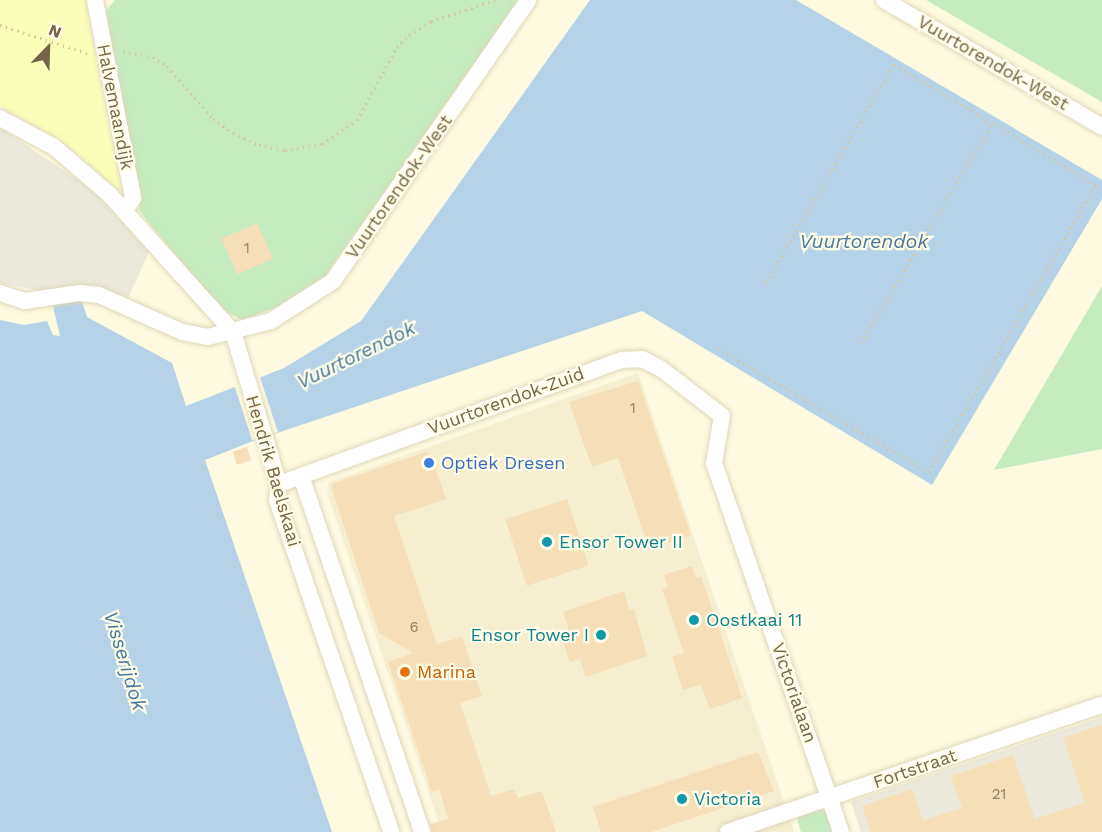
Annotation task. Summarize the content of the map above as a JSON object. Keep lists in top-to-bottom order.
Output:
{
  "streets": {
    "street": [
      "Vuurtorendok-West",
      "Halvemaandijk",
      "Vuurtorendok-Zuid",
      "Hendrik Baelskaai",
      "Victorialaan",
      "Fortstraat"
    ]
  },
  "crossings": [
    ["Vuurtorendok-West", "Hendrik Baelskaai"],
    ["Halvemaandijk", "Hendrik Baelskaai"],
    ["Vuurtorendok-Zuid", "Hendrik Baelskaai"],
    ["Vuurtorendok-Zuid", "Victorialaan"],
    ["Victorialaan", "Fortstraat"]
  ],
  "water": ["Vuurtorendok", "Visserijdok"],
  "places": [
    "Optiek Dresen",
    "Ensor Tower II",
    "Oostkaai 11",
    "Ensor Tower I",
    "Marina",
    "Victoria"
  ],
  "house_numbers": [
    "1",
    "1",
    "6",
    "21"
  ],
  "north": "top right"
}
